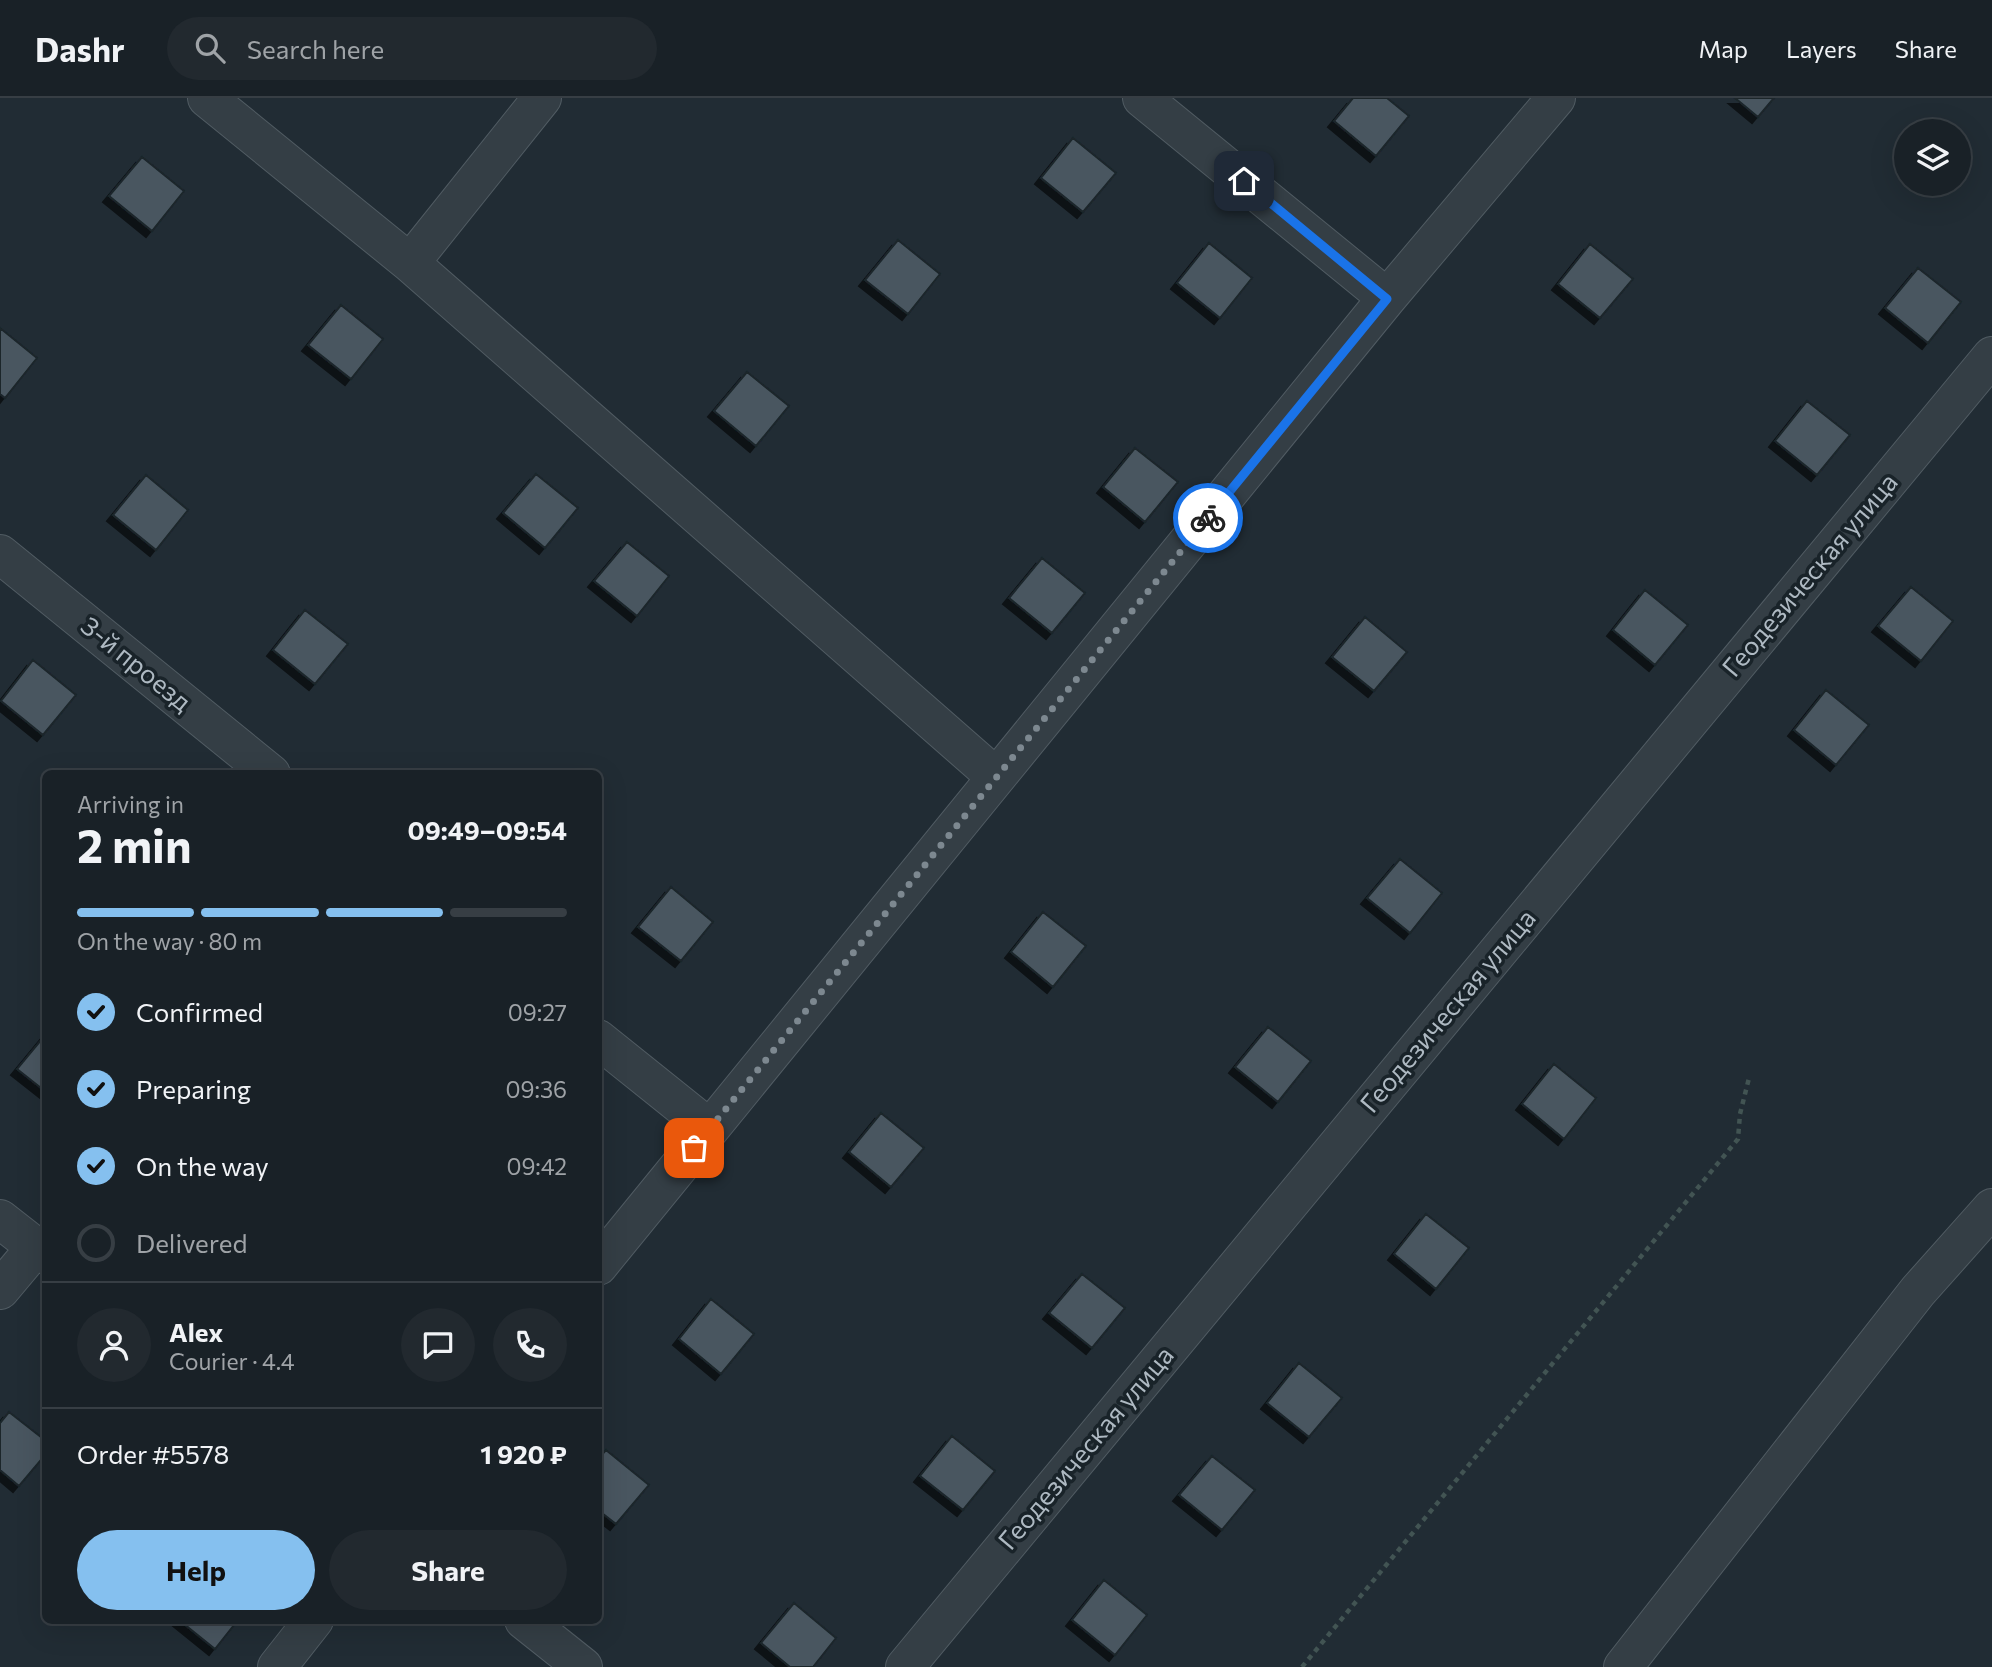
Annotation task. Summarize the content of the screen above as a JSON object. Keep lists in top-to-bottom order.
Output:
{
  "streets": {
    "street": ["Геодезическая улица", "3-й проезд"]
  },
  "page": {
    "header": "Dashr",
    "search": "Search here",
    "nav": ["Map", "Layers", "Share"],
    "heading": ["2 min", "Arriving in", "09:49–09:54"],
    "panel": [
      "Alex",
      "Courier · 4.4",
      "Order #5578",
      "1 920 ₽"
    ],
    "bar": "On the way · 80 m",
    "list": [
      ["Confirmed", "09:27"],
      ["Preparing", "09:36"],
      ["On the way", "09:42"],
      "Delivered"
    ],
    "buttons": ["Help", "Share"]
  }
}
